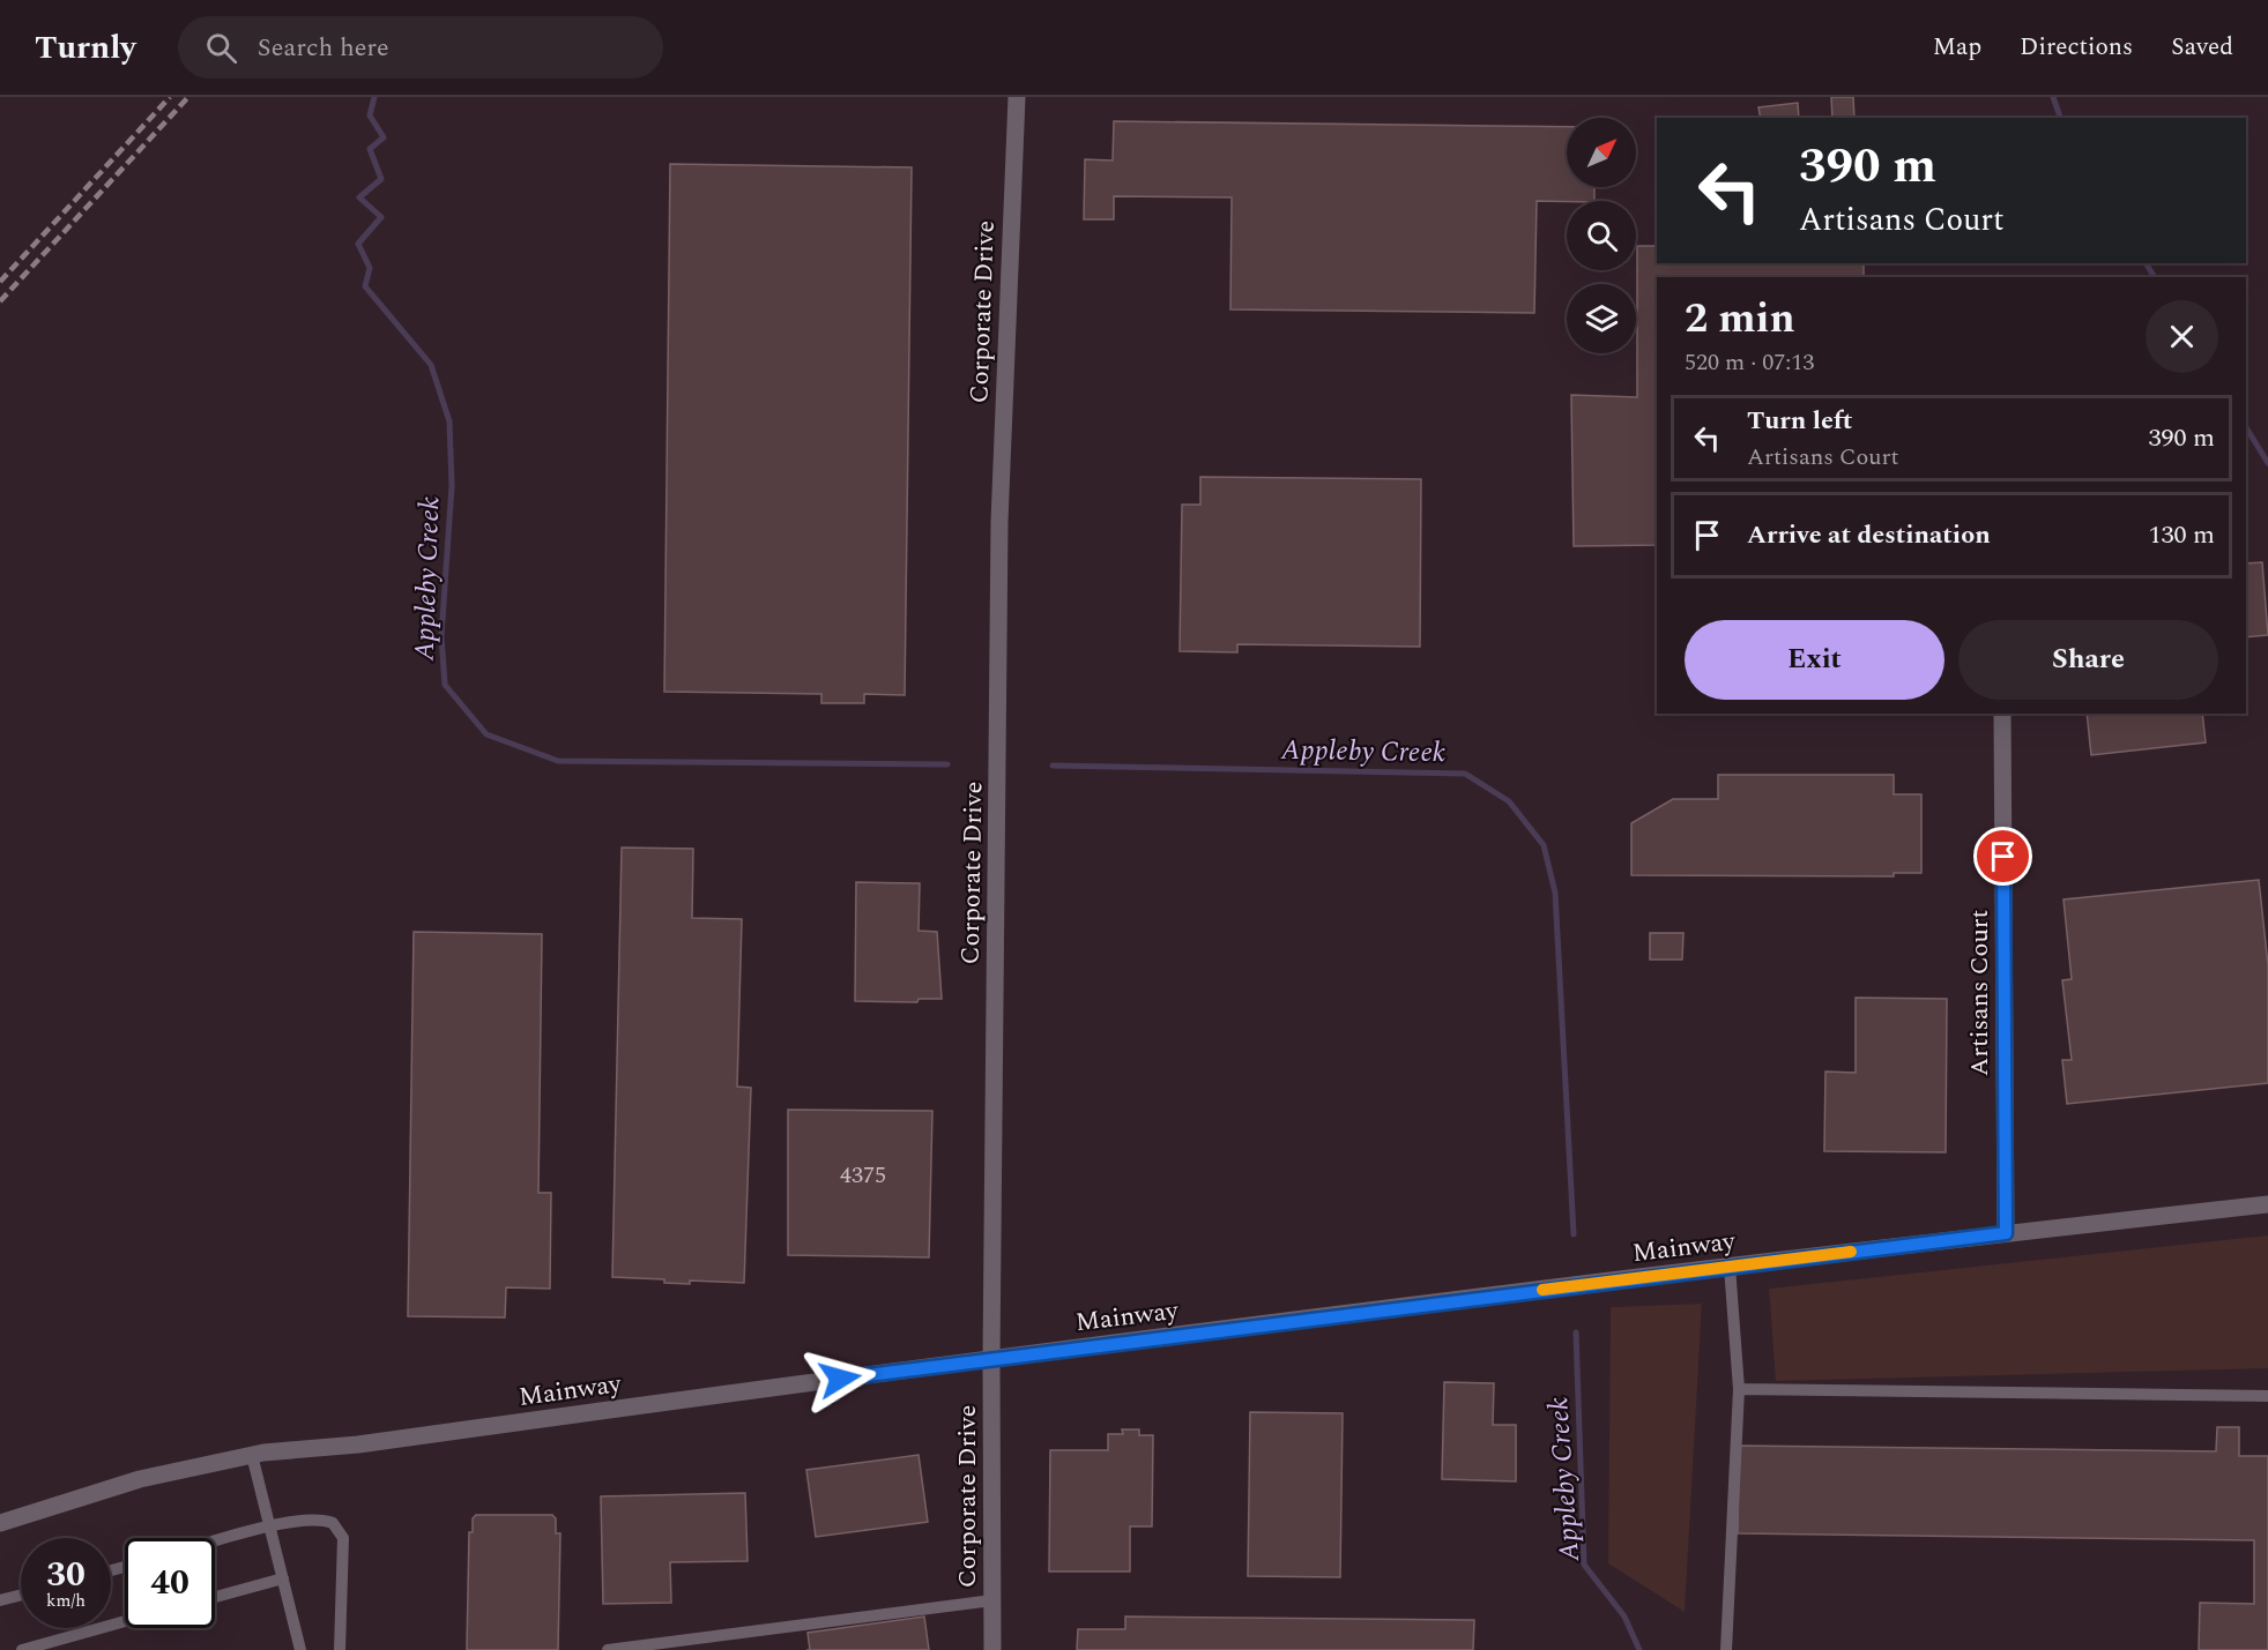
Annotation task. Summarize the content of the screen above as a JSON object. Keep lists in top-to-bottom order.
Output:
{
  "streets": {
    "street": ["Corporate Drive", "Artisans Court", "Mainway"]
  },
  "crossings": [
    ["Corporate Drive", "Mainway"],
    ["Artisans Court", "Mainway"]
  ],
  "water": ["Appleby Creek"],
  "house_numbers": ["4375"],
  "north": "top right",
  "page": {
    "header": "Turnly",
    "search": "Search here",
    "nav": ["Map", "Directions", "Saved"],
    "turn": ["390 m", "Artisans Court"],
    "heading": ["2 min", "520 m · 07:13"],
    "list": [
      {
        "name": "Turn left",
        "note": "Artisans Court",
        "value": "390 m"
      },
      {
        "name": "Arrive at destination",
        "value": "130 m"
      }
    ],
    "buttons": ["Exit", "Share"],
    "speed": "30 km/h",
    "limit": "40"
  }
}
